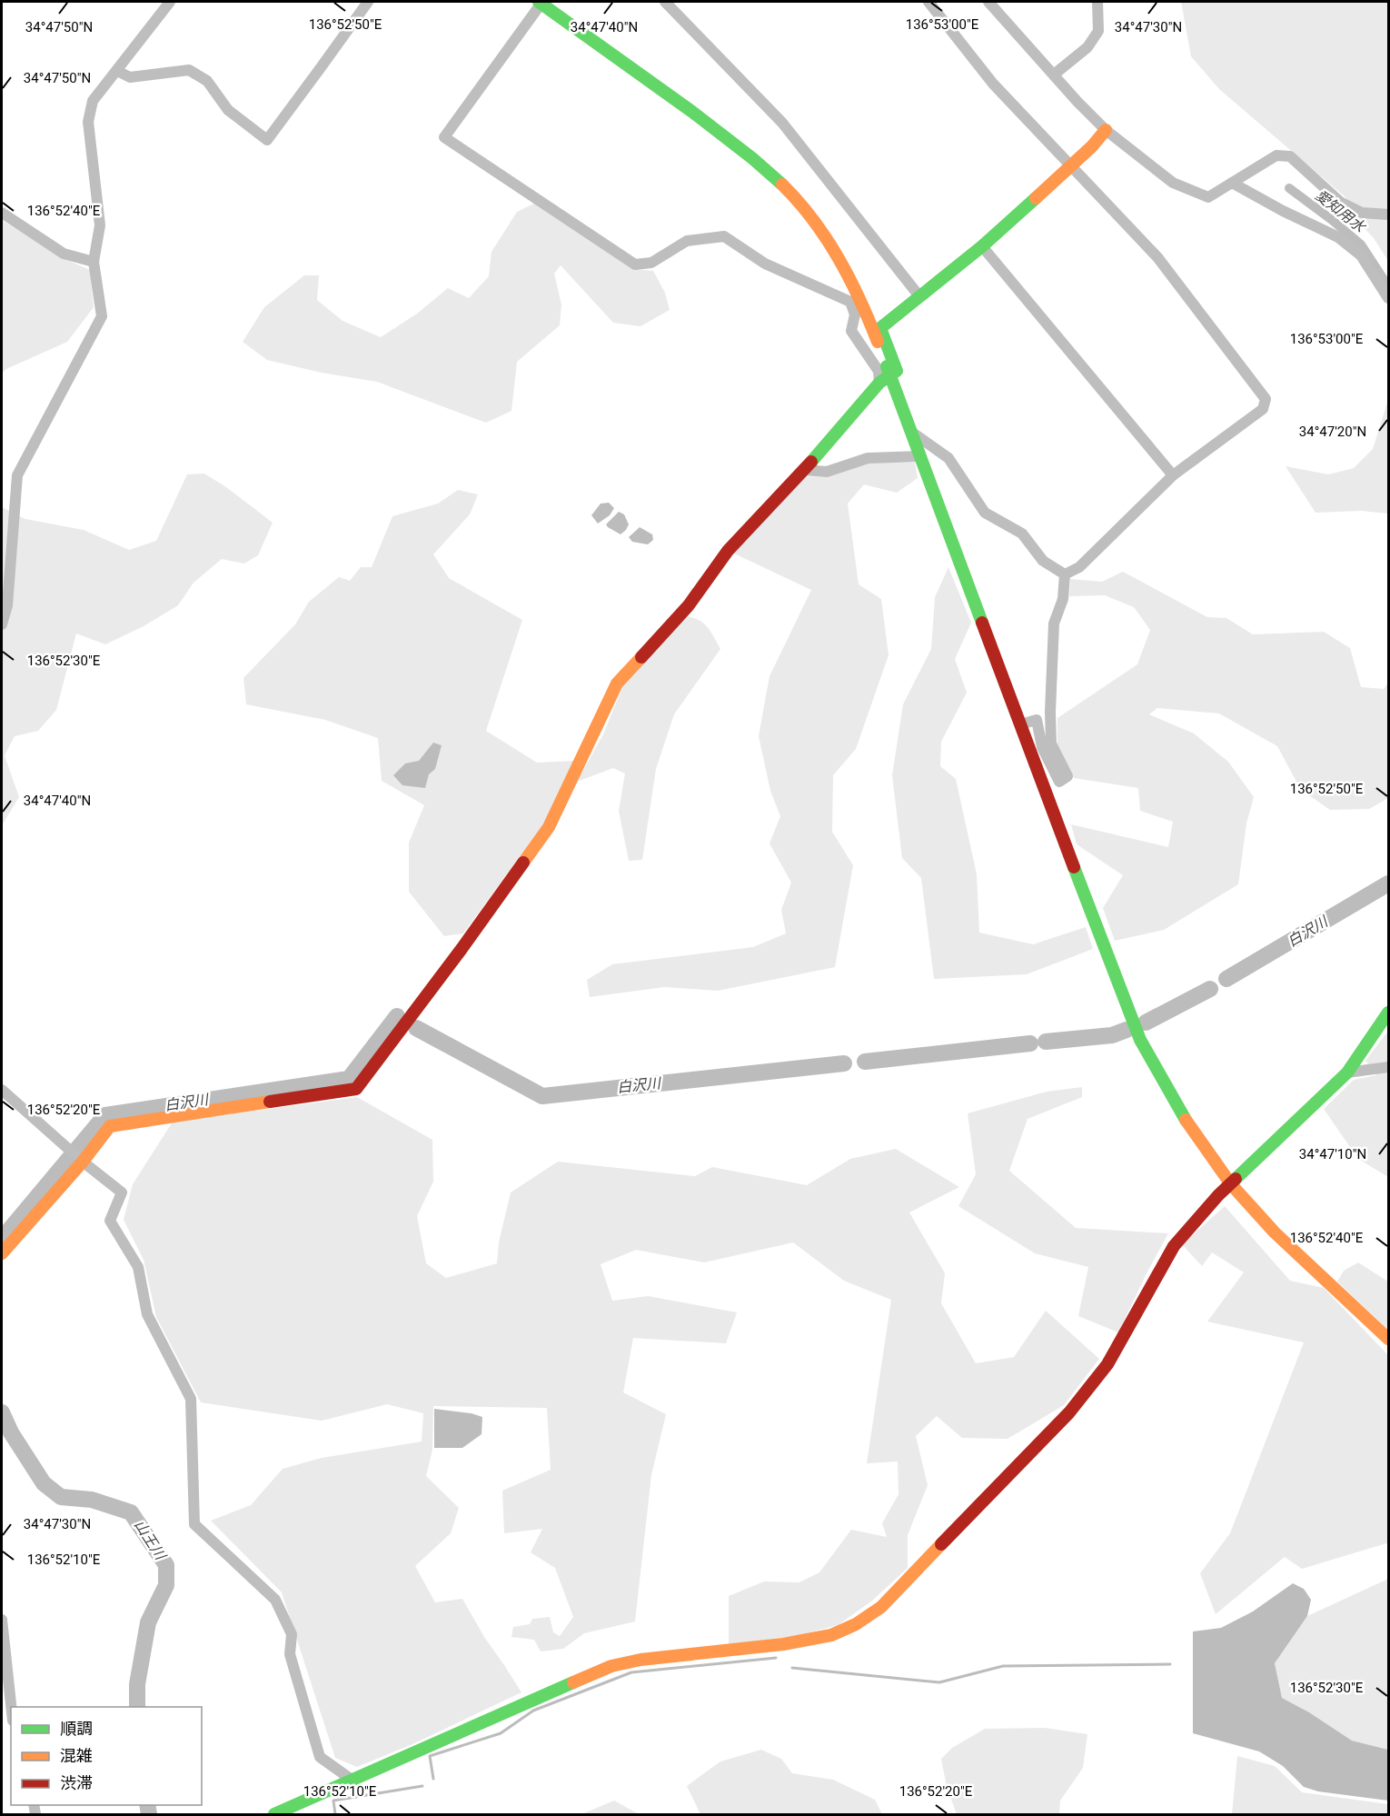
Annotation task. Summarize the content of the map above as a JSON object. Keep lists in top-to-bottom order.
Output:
{
  "water": ["愛知用水", "白沢川", "山王川"],
  "legend": ["順調", "混雑", "渋滞"],
  "coordinates": [
    "136°52'50\"E",
    "136°53'00\"E",
    "34°47'50\"N",
    "34°47'40\"N",
    "34°47'30\"N",
    "136°52'40\"E",
    "34°47'20\"N",
    "136°52'30\"E",
    "136°52'20\"E",
    "34°47'10\"N",
    "136°52'10\"E"
  ]
}
